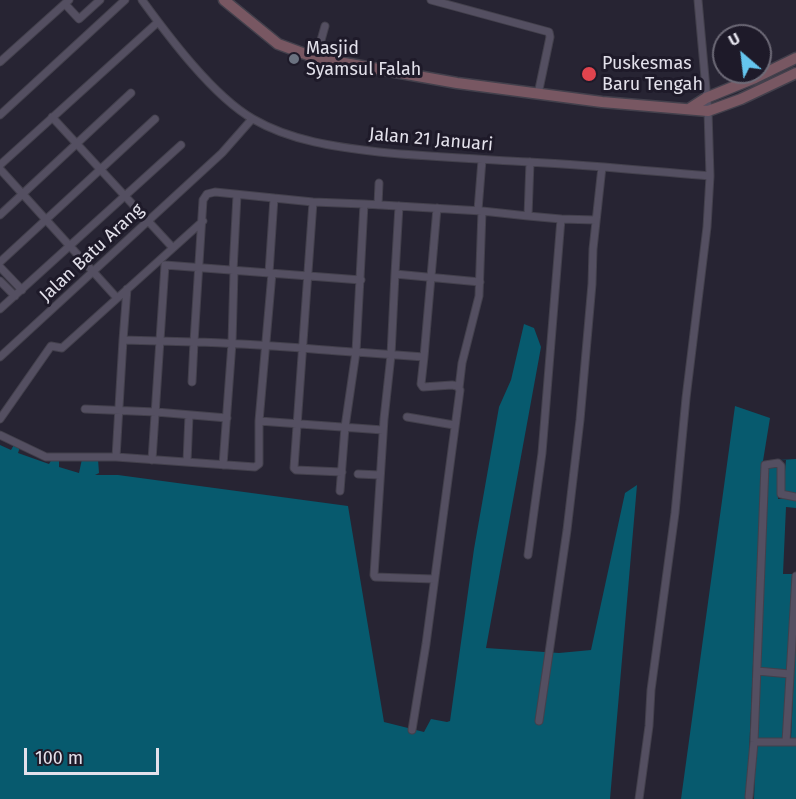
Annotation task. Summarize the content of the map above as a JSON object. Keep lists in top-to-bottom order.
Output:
{
  "streets": {
    "street": ["Jalan 21 Januari", "Jalan Batu Arang"]
  },
  "crossings": [
    ["Jalan 21 Januari", "Jalan Batu Arang"]
  ],
  "places": ["Masjid Syamsul Falah", "Puskesmas Baru Tengah"],
  "scale_bar": "100 m",
  "north": "top left"
}
